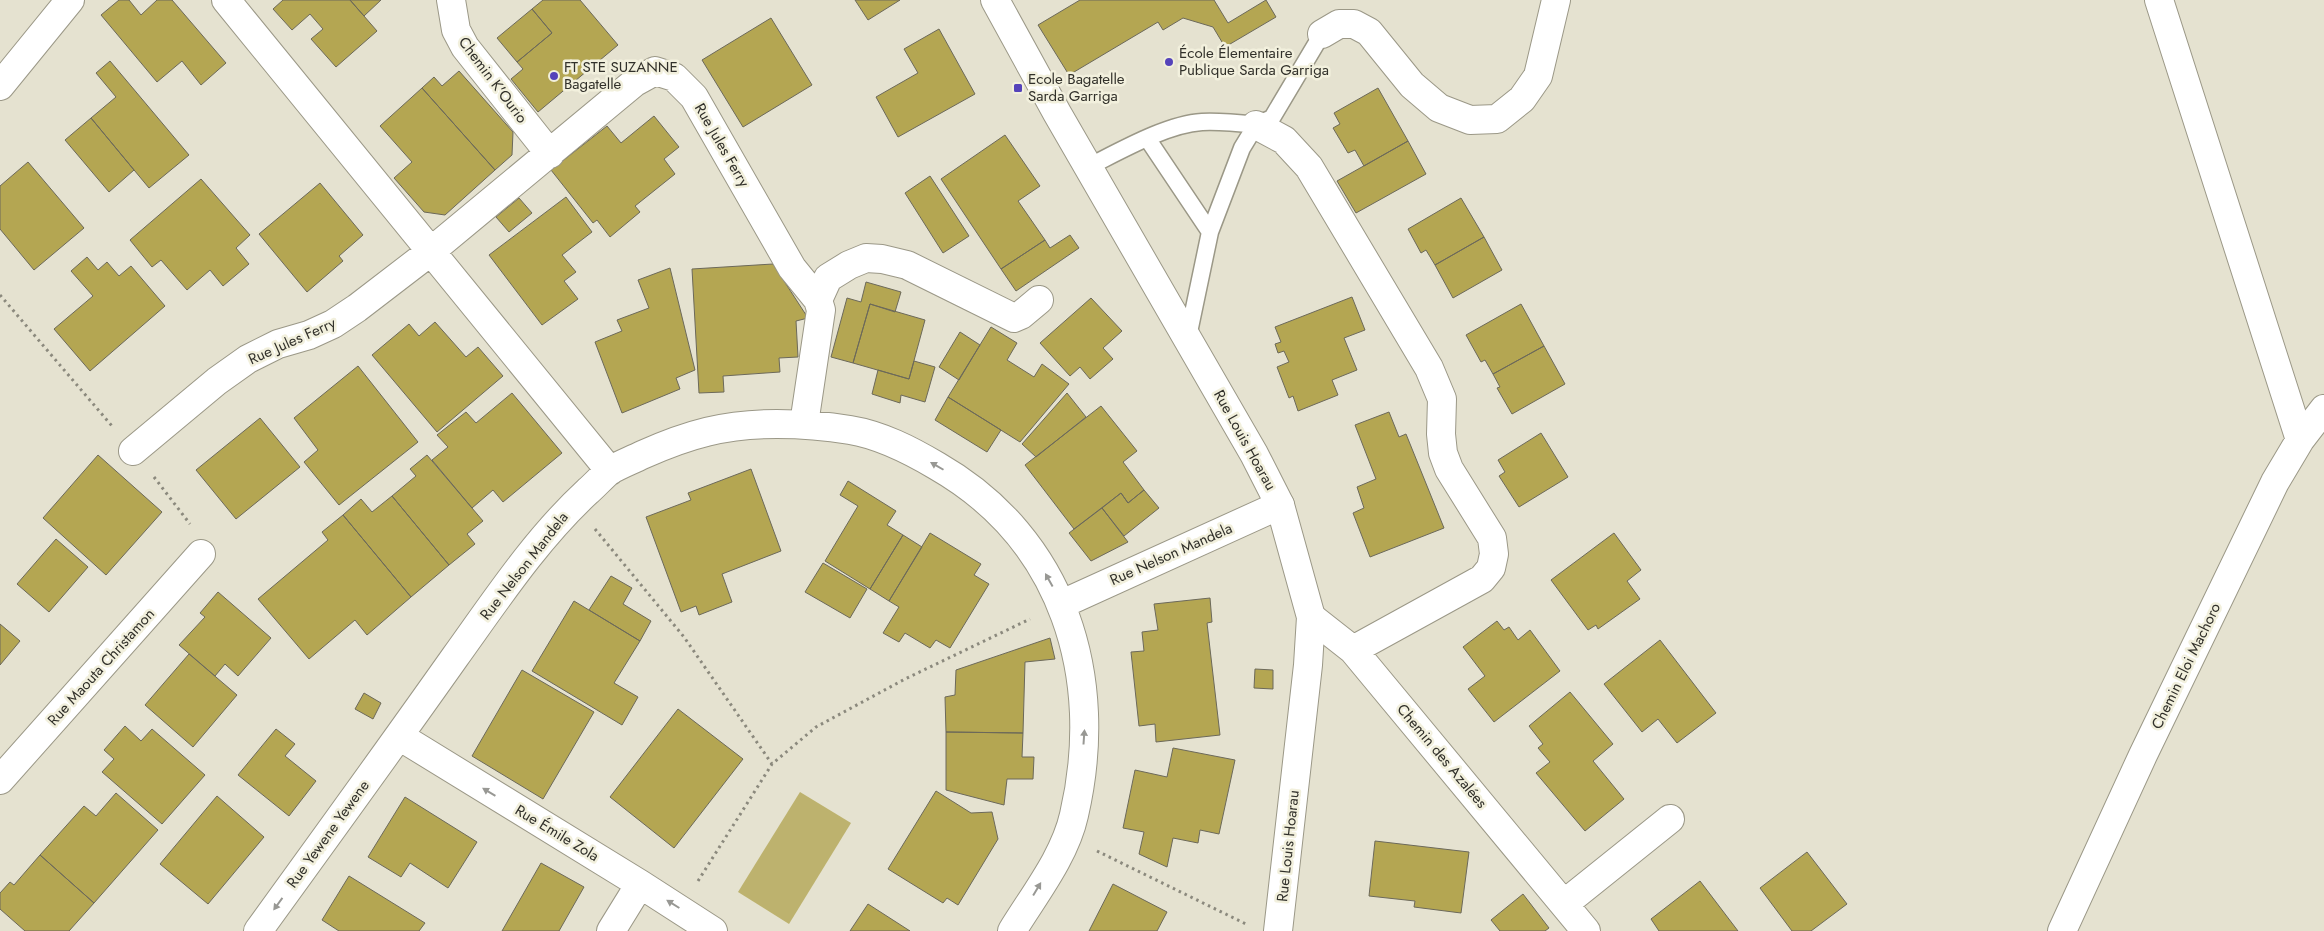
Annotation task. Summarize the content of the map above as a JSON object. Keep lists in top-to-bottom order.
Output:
{
  "streets": {
    "street": [
      "Chemin K'Ourio",
      "Rue Jules Ferry",
      "Rue Louis Hoarau",
      "Rue Nelson Mandela",
      "Chemin Eloi Machoro",
      "Rue Maouta Christamon",
      "Chemin des Azalées",
      "Rue Émile Zola",
      "Rue Yewene Yewene"
    ]
  },
  "crossings": [
    ["Chemin K'Ourio", "Rue Jules Ferry"],
    ["Rue Louis Hoarau", "Rue Nelson Mandela"],
    ["Rue Louis Hoarau", "Chemin des Azalées"],
    ["Rue Nelson Mandela", "Rue Émile Zola"],
    ["Rue Nelson Mandela", "Rue Yewene Yewene"],
    ["Rue Émile Zola", "Rue Yewene Yewene"]
  ],
  "one_way": ["Rue Nelson Mandela", "Rue Émile Zola", "Rue Yewene Yewene"],
  "places": {
    "other": ["École Élementaire Publique Sarda Garriga", "FT STE SUZANNE Bagatelle"],
    "transit": ["Ecole Bagatelle Sarda Garriga"]
  }
}
